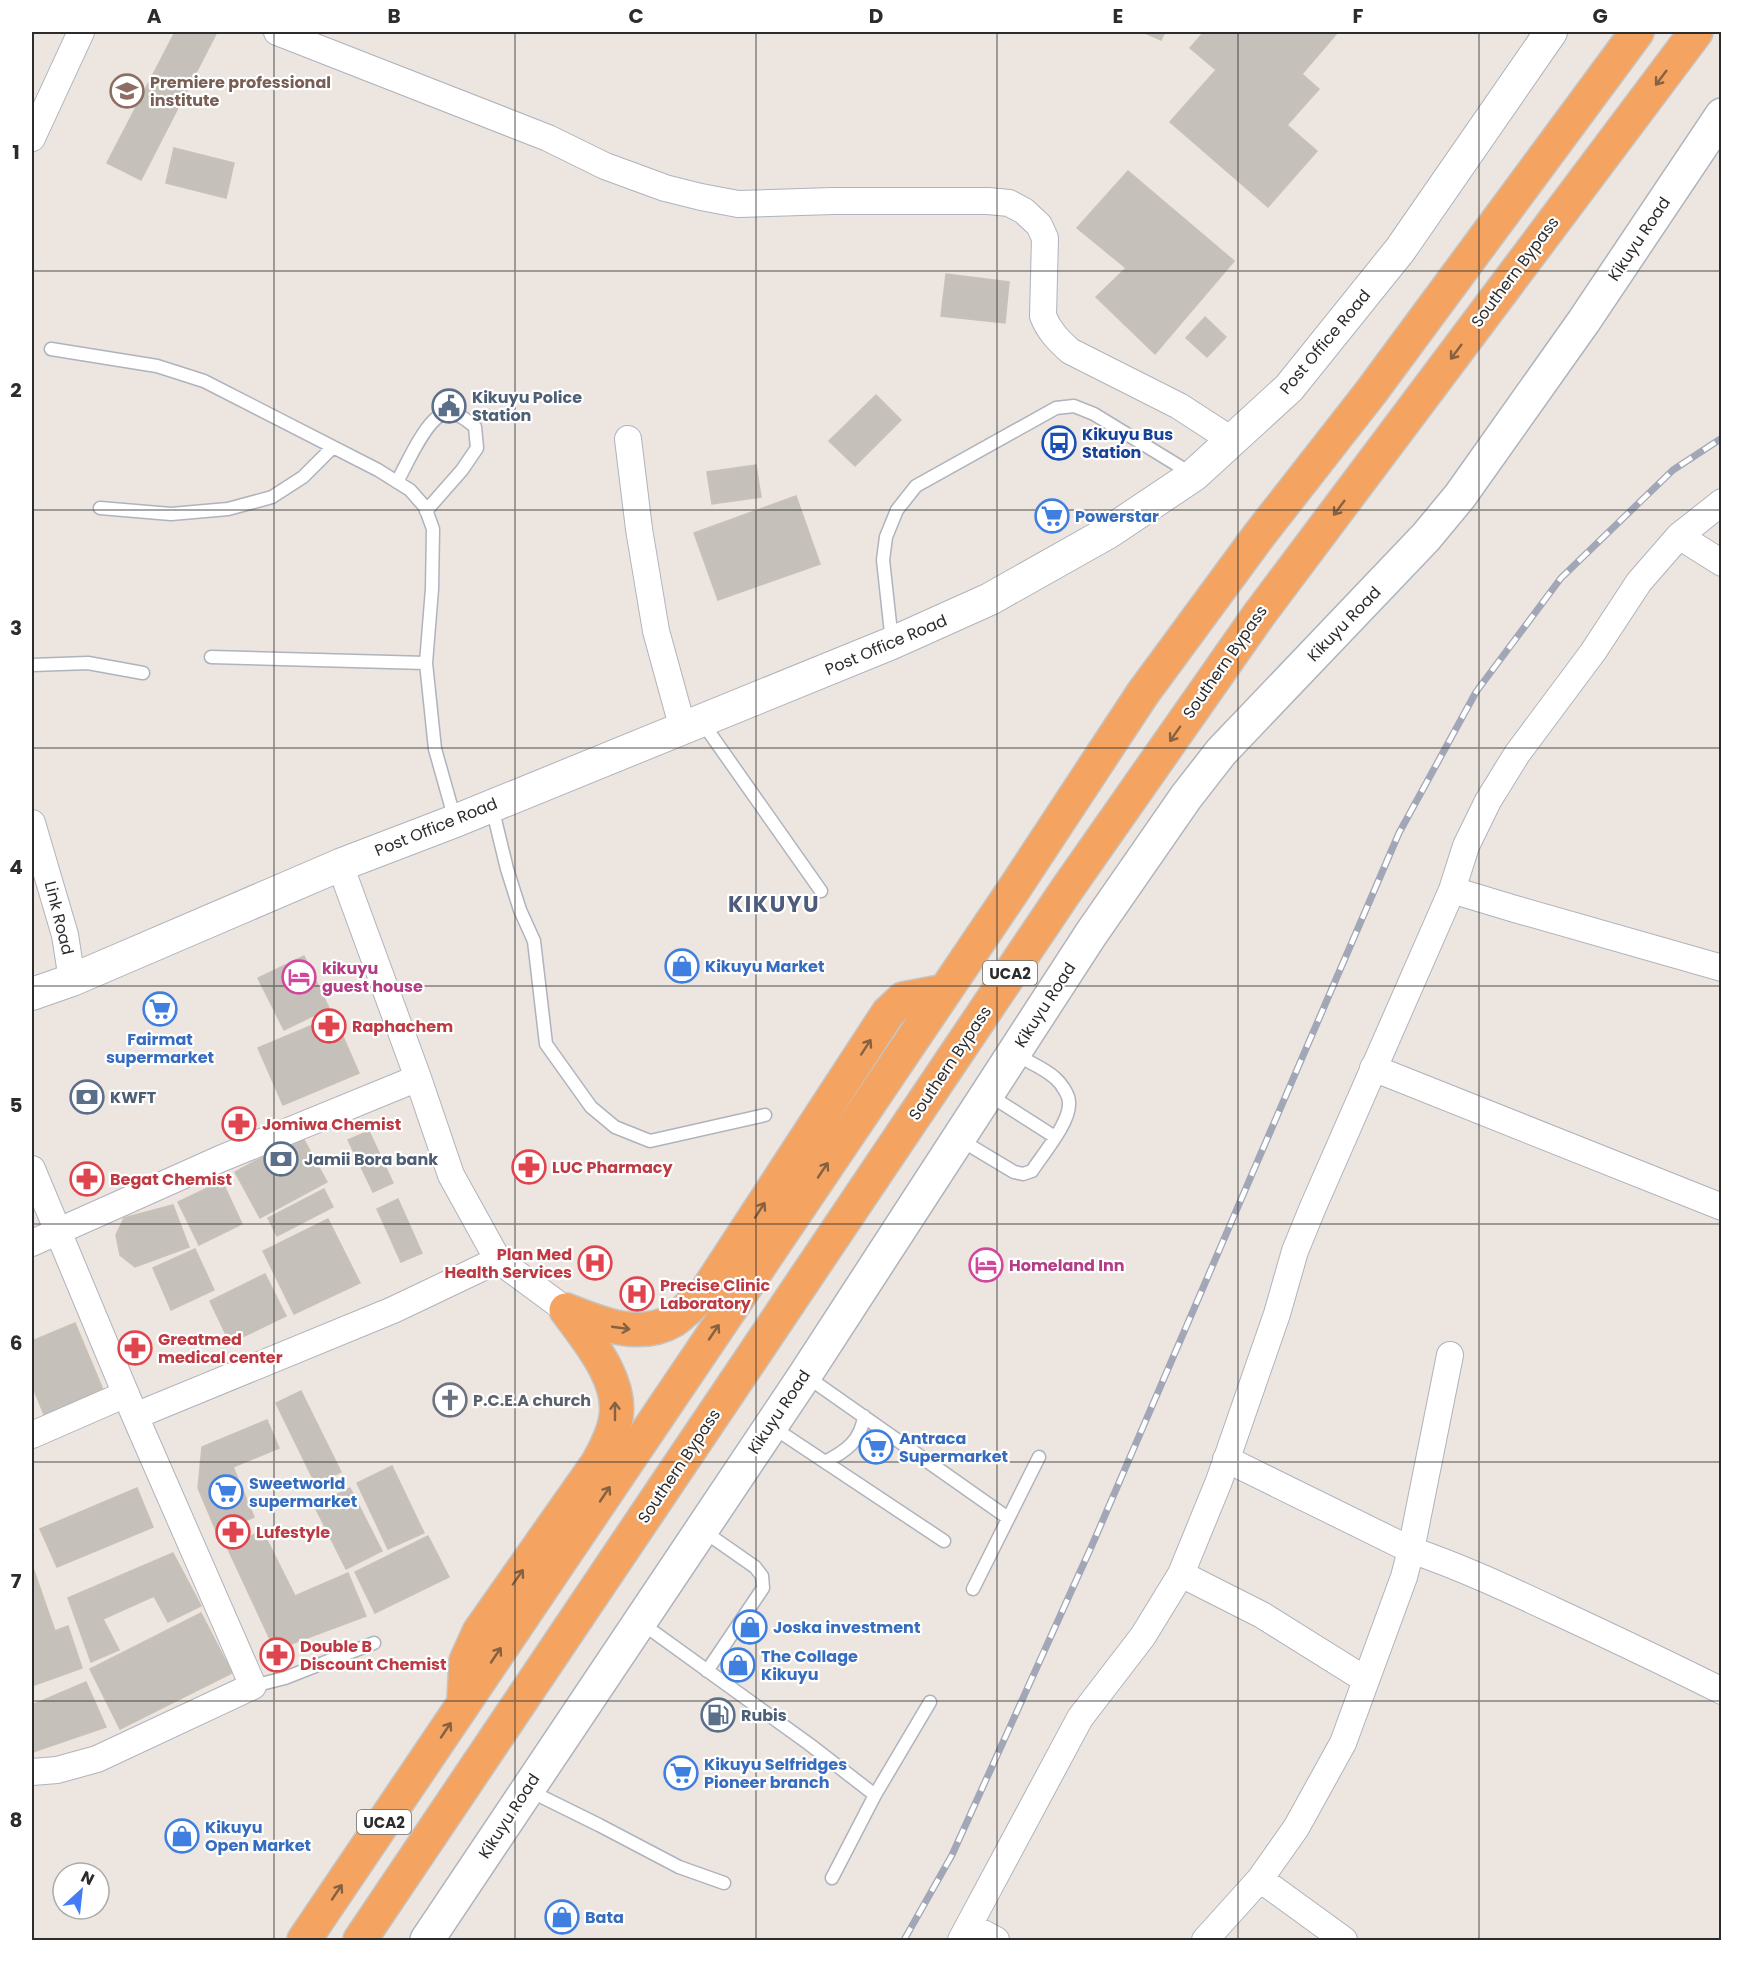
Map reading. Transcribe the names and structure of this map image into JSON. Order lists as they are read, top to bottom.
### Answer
{
  "streets": {
    "highway": ["Southern Bypass", "UCA2"],
    "main road": ["Kikuyu Road"],
    "street": ["Post Office Road", "Link Road"]
  },
  "crossings": [
    ["Post Office Road", "Link Road"]
  ],
  "districts": ["KIKUYU"],
  "places": {
    "school or university": ["Premiere professional institute"],
    "public building": ["Kikuyu Police Station"],
    "bus stop": ["Kikuyu Bus Station"],
    "supermarket": [
      "Powerstar",
      "Fairmat supermarket",
      "Antraca Supermarket",
      "Sweetworld supermarket",
      "Kikuyu Selfridges Pioneer branch"
    ],
    "shop": [
      "Kikuyu Market",
      "Joska investment",
      "The Collage Kikuyu",
      "Kikuyu Open Market",
      "Bata"
    ],
    "hotel": ["kikuyu guest house", "Homeland Inn"],
    "pharmacy": [
      "Raphachem",
      "Jomiwa Chemist",
      "LUC Pharmacy",
      "Begat Chemist",
      "Greatmed medical center",
      "Lufestyle",
      "Double B Discount Chemist"
    ],
    "bank": ["KWFT", "Jamii Bora bank"],
    "hospital": ["Plan Med Health Services", "Precise Clinic Laboratory"],
    "church": ["P.C.E.A church"],
    "fuel station": ["Rubis"]
  },
  "north": "top right",
  "grid": {
    "columns": [
      "A",
      "B",
      "C",
      "D",
      "E",
      "F",
      "G"
    ],
    "rows": [
      "1",
      "2",
      "3",
      "4",
      "5",
      "6",
      "7",
      "8"
    ]
  }
}
